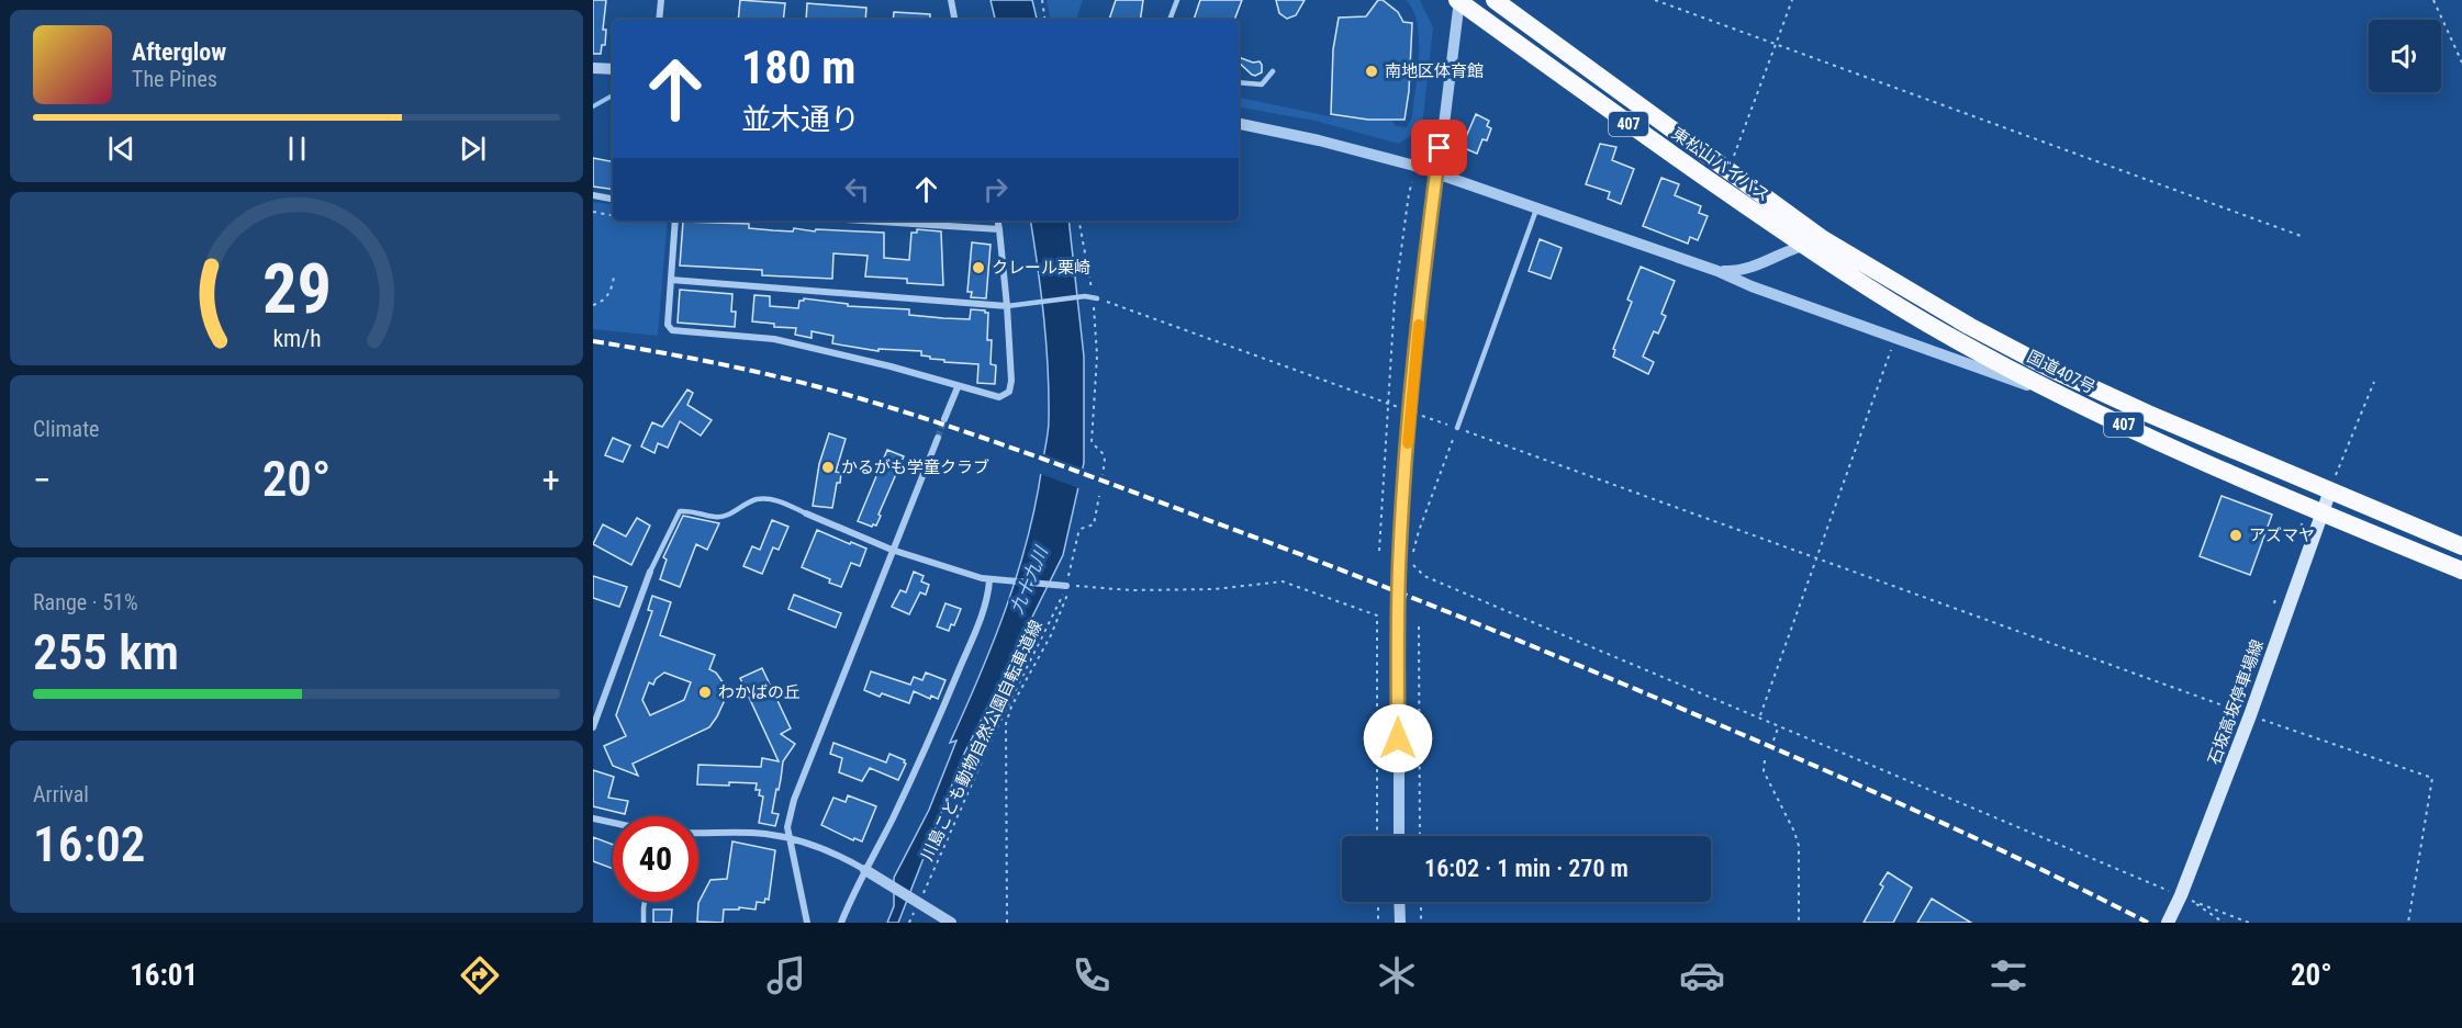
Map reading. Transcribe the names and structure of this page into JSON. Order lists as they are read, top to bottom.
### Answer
{
  "streets": {
    "highway": ["407", "東松山バイパス", "国道407号"],
    "main road": ["石坂高坂停車場線"],
    "path": ["川島こども動物自然公園自転車道線"]
  },
  "crossings": [
    ["東松山バイパス", "国道407号"],
    ["国道407号", "石坂高坂停車場線"]
  ],
  "water": ["九十九川"],
  "places": [
    "南地区体育館",
    "クレール栗崎",
    "かるがも学童クラブ",
    "アズマヤ",
    "わかばの丘"
  ],
  "page": {
    "turn": ["180 m", "並木通り"],
    "song": ["Afterglow", "The Pines"],
    "tile": [
      "Climate",
      ["Range · 51%", "255 km"],
      ["Arrival", "16:02"]
    ],
    "heat": ["−", "20°", "+"],
    "limit": "40",
    "trip": "16:02 · 1 min · 270 m",
    "tabs": ["16:01", "20°"],
    "gauge": ["29", "km/h"]
  }
}
